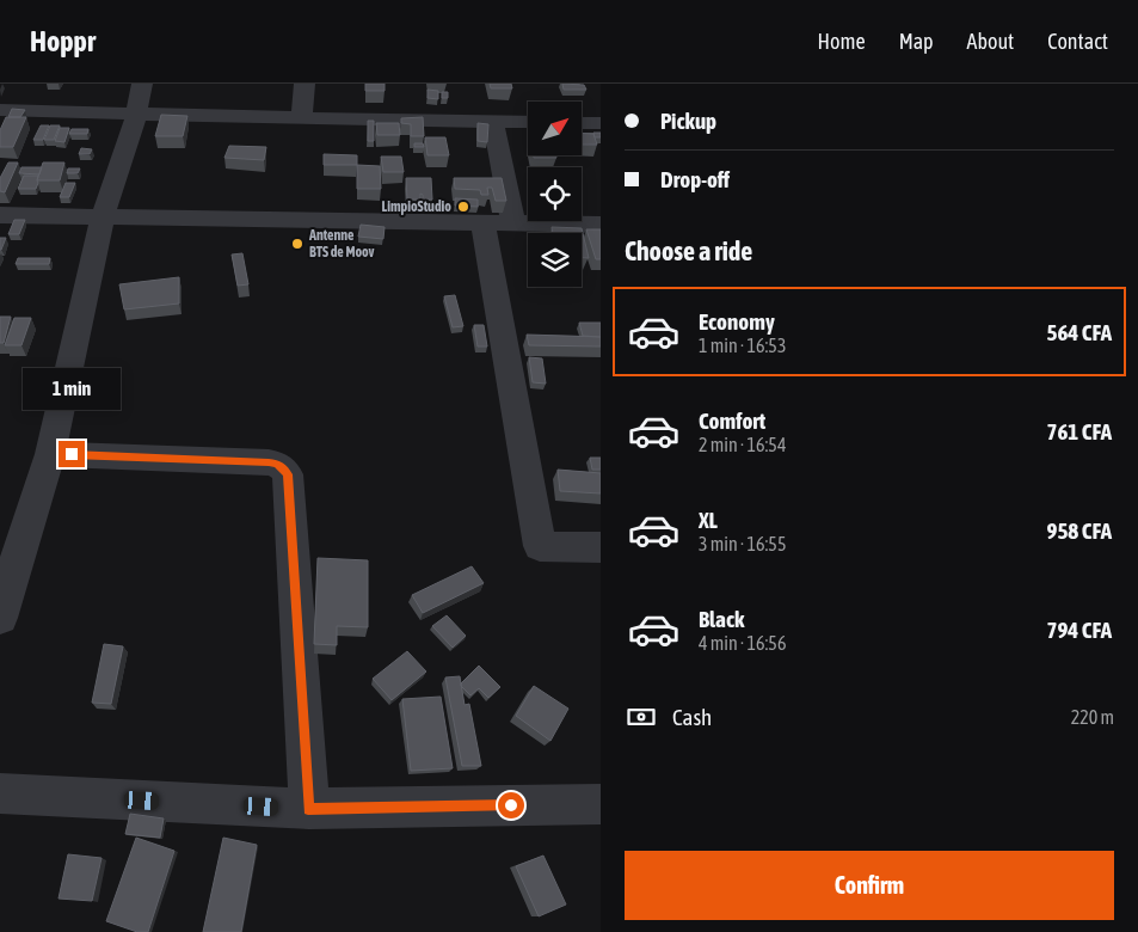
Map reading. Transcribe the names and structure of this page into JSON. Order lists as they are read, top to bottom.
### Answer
{
  "places": ["LimpioStudio", "Antenne BTS de Moov"],
  "north": "top right",
  "page": {
    "header": "Hoppr",
    "nav": [
      "Home",
      "Map",
      "About",
      "Contact"
    ],
    "banner": ["Pickup", "Drop-off"],
    "heading": "Choose a ride",
    "list": [
      {
        "name": "Economy",
        "note": "1 min · 16:53",
        "value": "564 CFA"
      },
      {
        "name": "Comfort",
        "note": "2 min · 16:54",
        "value": "761 CFA"
      },
      {
        "name": "XL",
        "note": "3 min · 16:55",
        "value": "958 CFA"
      },
      {
        "name": "Black",
        "note": "4 min · 16:56",
        "value": "794 CFA"
      }
    ],
    "bubble": "1 min",
    "pay": ["Cash", "220 m"],
    "buttons": "Confirm"
  }
}
